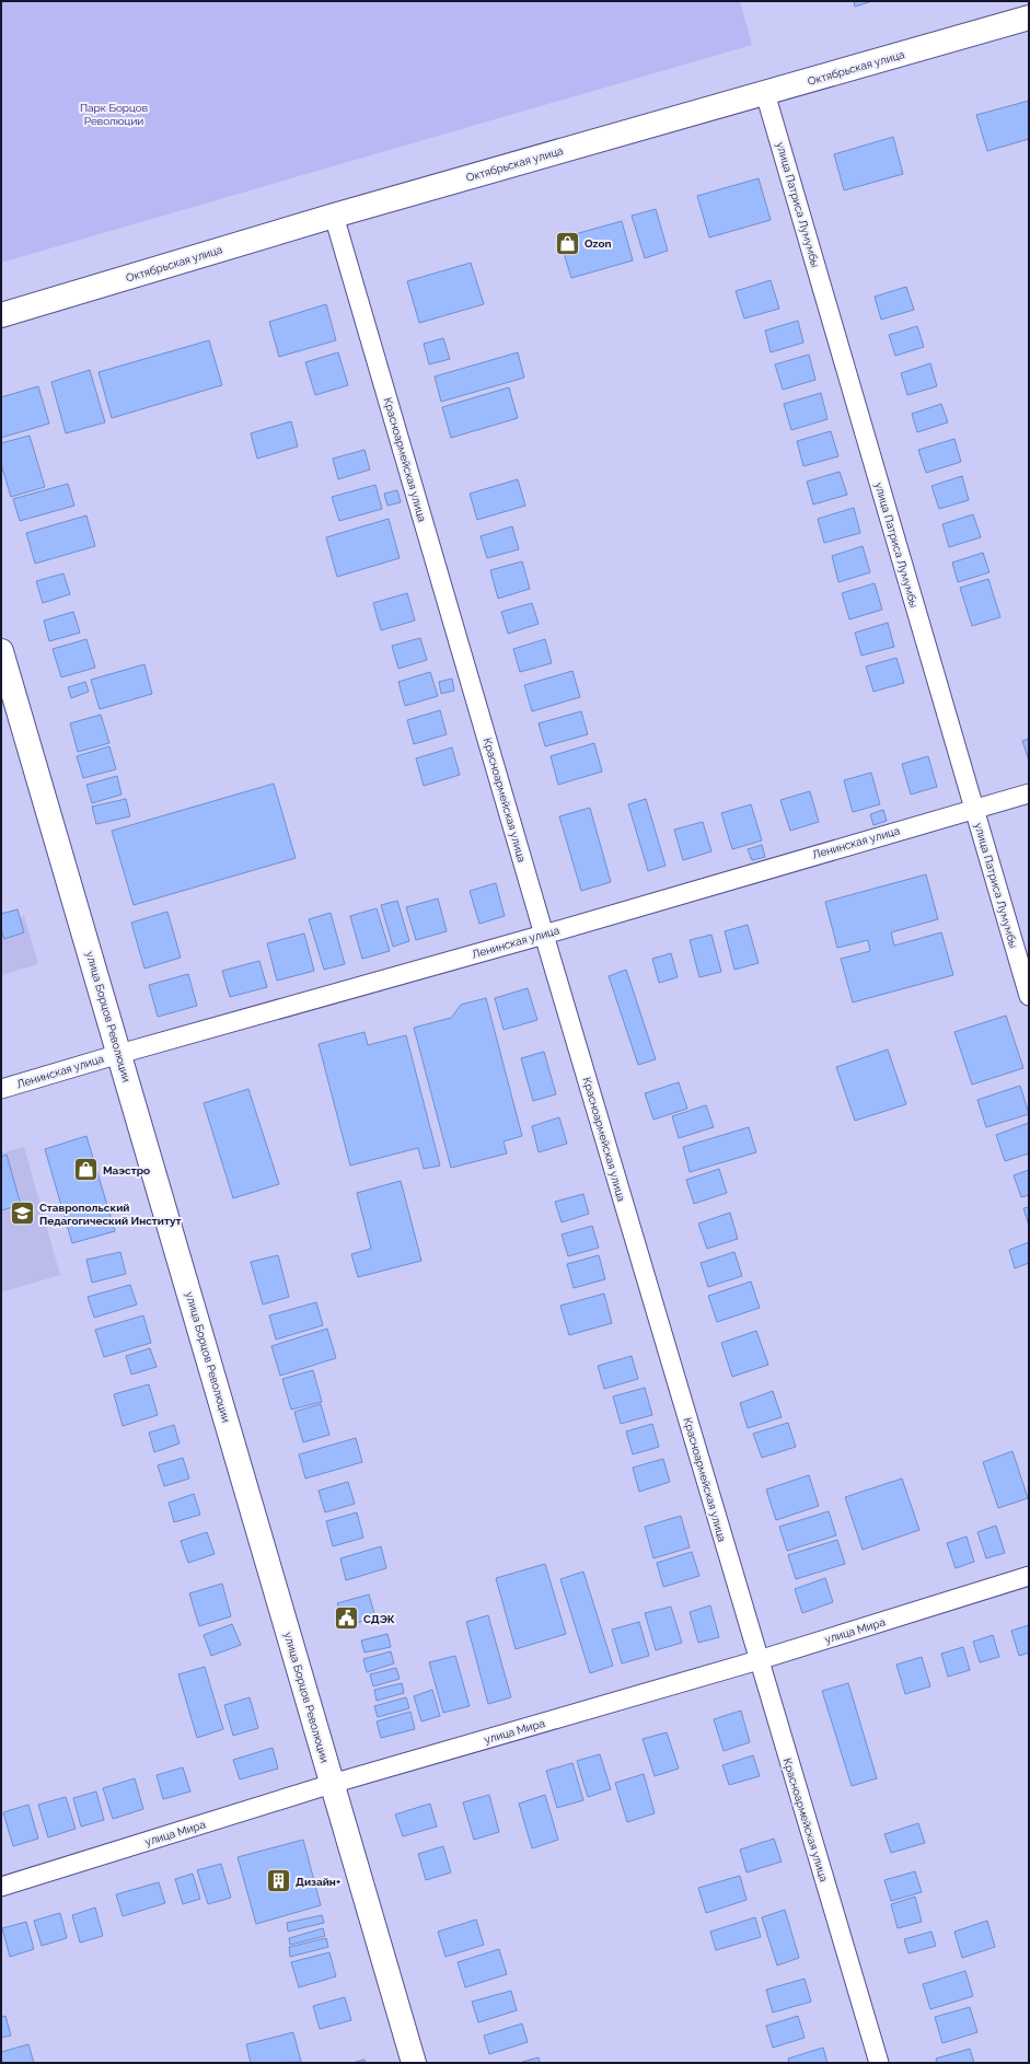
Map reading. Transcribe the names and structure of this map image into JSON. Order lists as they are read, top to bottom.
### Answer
{
  "streets": {
    "main road": ["Октябрьская улица", "улица Борцов Революции"],
    "street": [
      "улица Патриса Лумумбы",
      "Красноармейская улица",
      "Ленинская улица",
      "улица Мира"
    ]
  },
  "crossings": [
    ["Октябрьская улица", "улица Патриса Лумумбы"],
    ["Октябрьская улица", "Красноармейская улица"],
    ["улица Патриса Лумумбы", "Ленинская улица"],
    ["Красноармейская улица", "Ленинская улица"],
    ["Красноармейская улица", "улица Мира"],
    ["Ленинская улица", "улица Борцов Революции"],
    ["улица Борцов Революции", "улица Мира"]
  ],
  "parks": ["Парк Борцов Революции"],
  "places": {
    "shop": ["Ozon", "Маэстро"],
    "school or university": ["Ставропольский Педагогический Институт"],
    "public building": ["СДЭК"],
    "building": ["Дизайн+"]
  }
}
